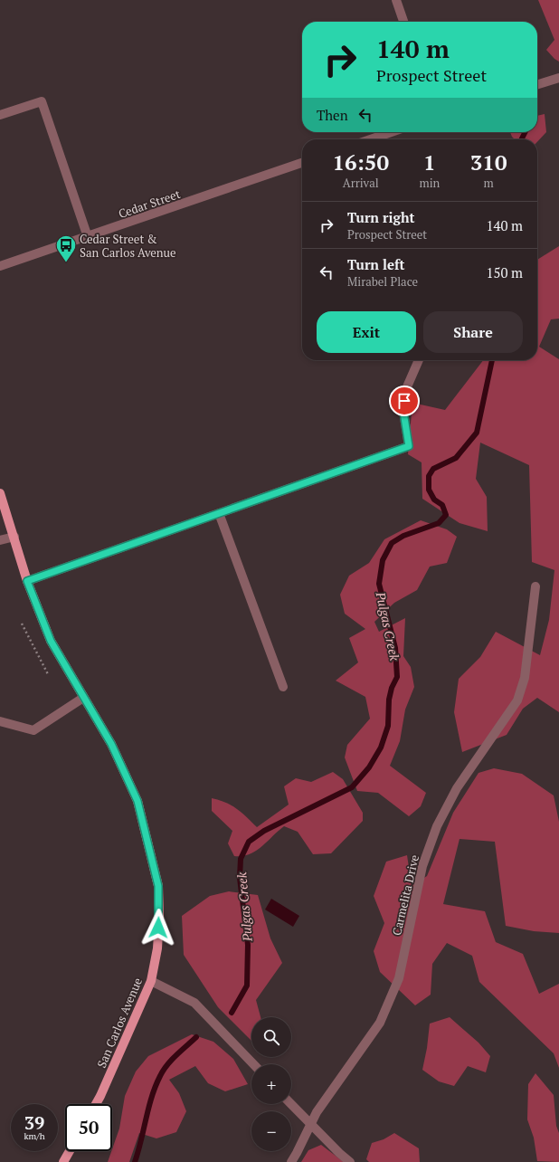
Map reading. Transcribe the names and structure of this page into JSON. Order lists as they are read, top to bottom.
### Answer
{
  "streets": {
    "main road": ["San Carlos Avenue"],
    "street": ["Cedar Street", "Carmelita Drive"]
  },
  "water": ["Pulgas Creek"],
  "places": {
    "bus stop": ["Cedar Street & San Carlos Avenue"]
  },
  "page": {
    "turn": ["140 m", "Prospect Street"],
    "then": "Then",
    "eta": [
      "16:50",
      "Arrival",
      "1",
      "min",
      "310",
      "m"
    ],
    "list": [
      {
        "name": "Turn right",
        "note": "Prospect Street",
        "value": "140 m"
      },
      {
        "name": "Turn left",
        "note": "Mirabel Place",
        "value": "150 m"
      }
    ],
    "buttons": ["Exit", "Share"],
    "map_buttons": ["+", "−"],
    "speed": "39 km/h",
    "limit": "50"
  }
}
